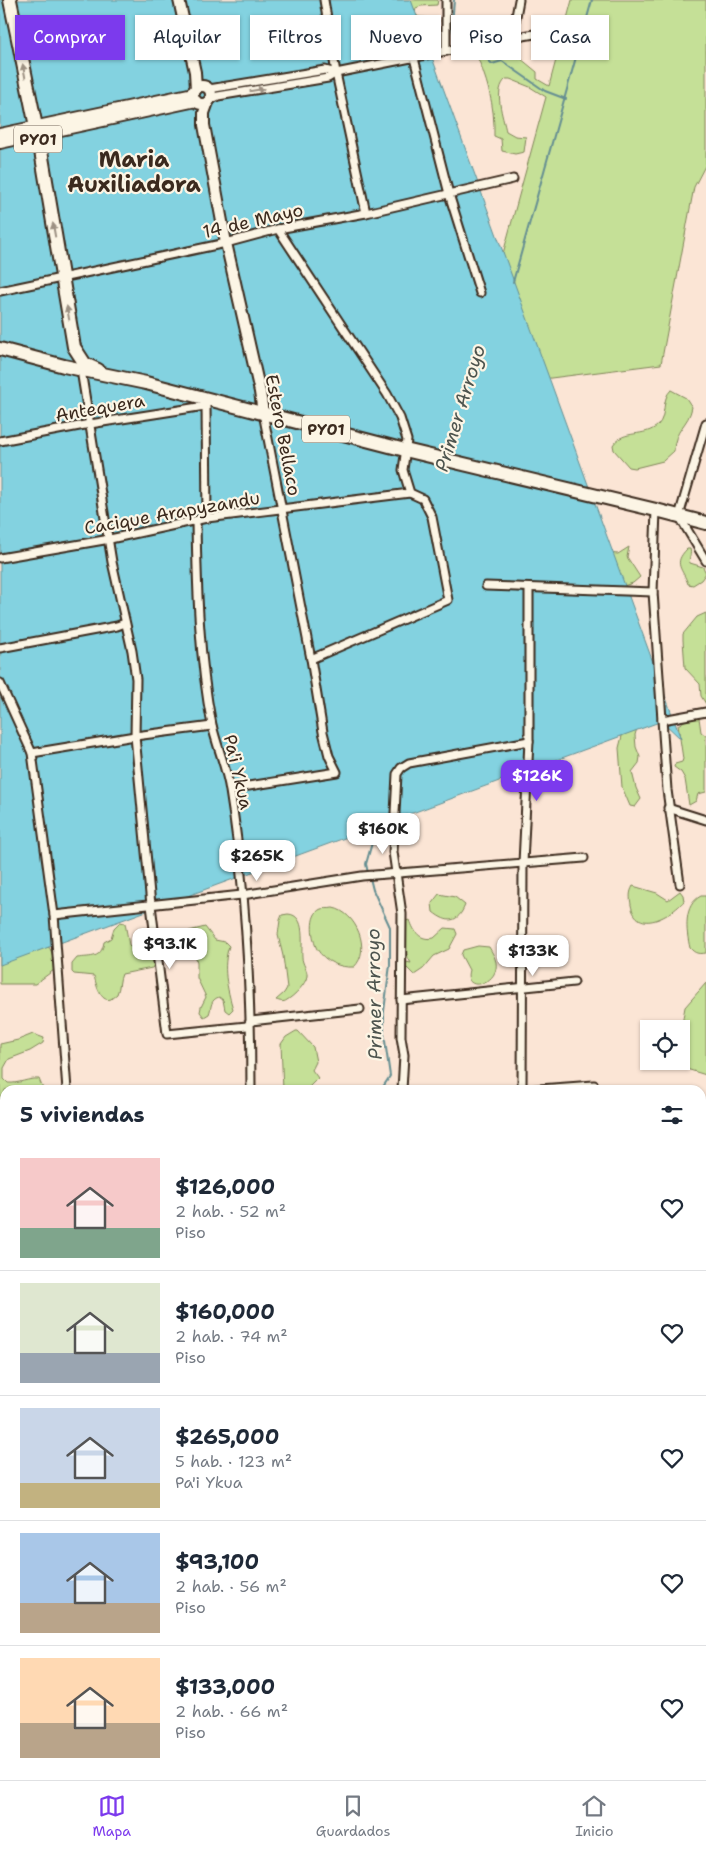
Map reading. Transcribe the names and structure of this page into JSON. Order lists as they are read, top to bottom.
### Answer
{
  "streets": {
    "highway": ["PY01"],
    "street": [
      "14 de Mayo",
      "Antequera",
      "Estero Bellaco",
      "Cacique Arapyzandu",
      "Pa'i Ykua"
    ]
  },
  "crossings": [
    ["PY01", "14 de Mayo"],
    ["PY01", "Antequera"],
    ["PY01", "Estero Bellaco"],
    ["14 de Mayo", "Estero Bellaco"],
    ["Estero Bellaco", "Cacique Arapyzandu"],
    ["Estero Bellaco", "Pa'i Ykua"],
    ["Cacique Arapyzandu", "Pa'i Ykua"]
  ],
  "districts": ["Maria Auxiliadora"],
  "water": ["Primer Arroyo"],
  "page": {
    "chip": [
      "Comprar",
      "Alquilar",
      "Filtros",
      "Nuevo",
      "Piso",
      "Casa"
    ],
    "price": [
      "$126K",
      "$160K",
      "$265K",
      "$93.1K",
      "$133K"
    ],
    "heading": "5 viviendas",
    "list": [
      {
        "name": "$126,000",
        "note": "2 hab. · 52 m² · Piso"
      },
      {
        "name": "$160,000",
        "note": "2 hab. · 74 m² · Piso"
      },
      {
        "name": "$265,000",
        "note": "5 hab. · 123 m² · Pa'i Ykua"
      },
      {
        "name": "$93,100",
        "note": "2 hab. · 56 m² · Piso"
      },
      {
        "name": "$133,000",
        "note": "2 hab. · 66 m² · Piso"
      }
    ],
    "tabs": ["Mapa", "Guardados", "Inicio"]
  }
}
